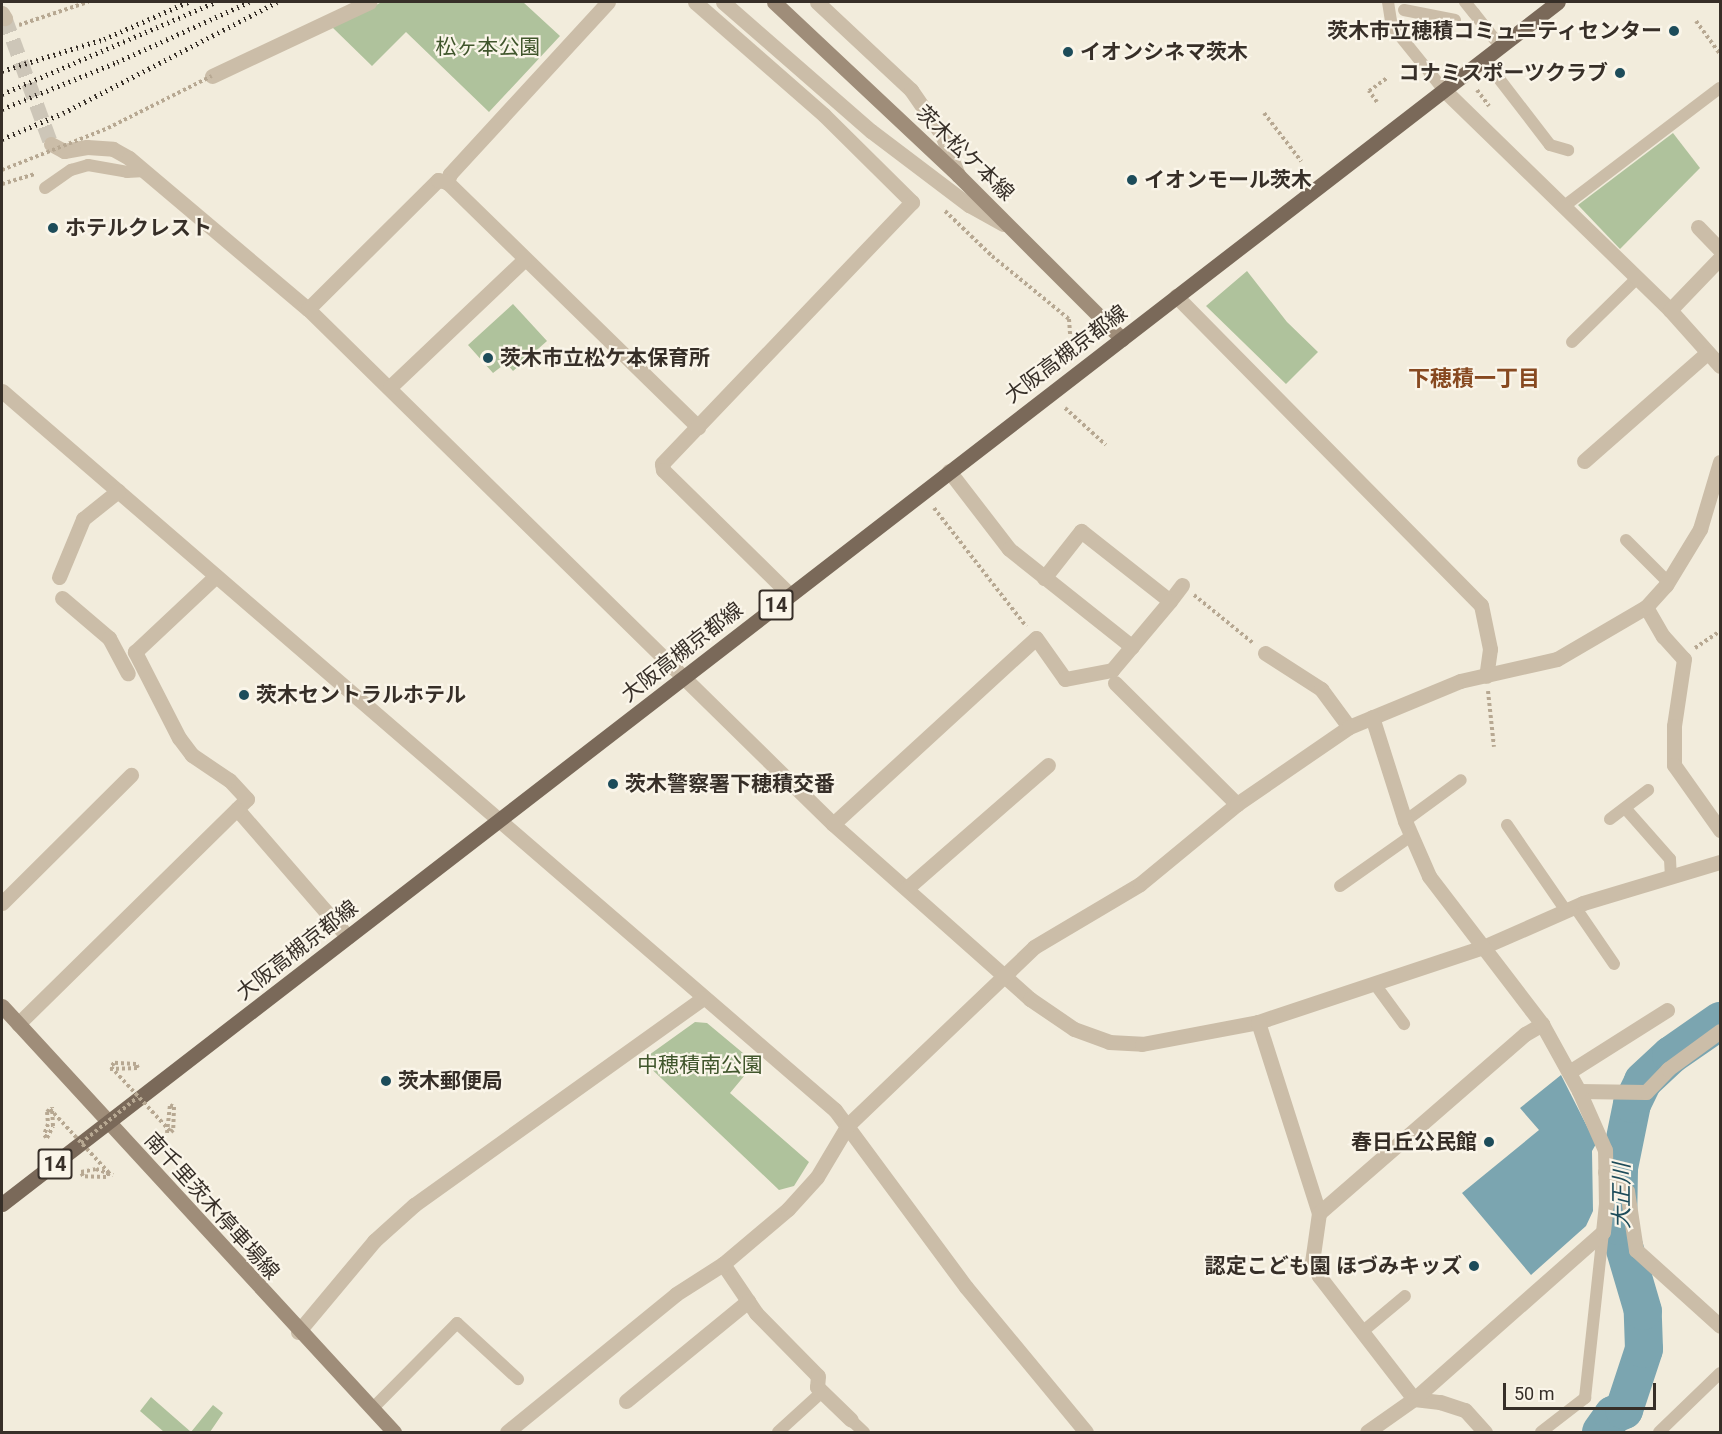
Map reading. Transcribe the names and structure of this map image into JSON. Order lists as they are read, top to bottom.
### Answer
{
  "streets": {
    "main road": [
      "茨木松ケ本線",
      "大阪高槻京都線",
      "14",
      "南千里茨木停車場線"
    ]
  },
  "crossings": [
    ["茨木松ケ本線", "大阪高槻京都線"],
    ["大阪高槻京都線", "南千里茨木停車場線"]
  ],
  "districts": ["下穂積一丁目"],
  "water": ["大正川"],
  "parks": ["松ヶ本公園", "中穂積南公園"],
  "places": [
    "茨木市立穂積コミュニティセンター",
    "イオンシネマ茨木",
    "コナミスポーツクラブ",
    "イオンモール茨木",
    "ホテルクレスト",
    "茨木市立松ケ本保育所",
    "茨木セントラルホテル",
    "茨木警察署下穂積交番",
    "茨木郵便局",
    "春日丘公民館",
    "認定こども園 ほづみキッズ"
  ],
  "scale_bar": "50 m"
}
